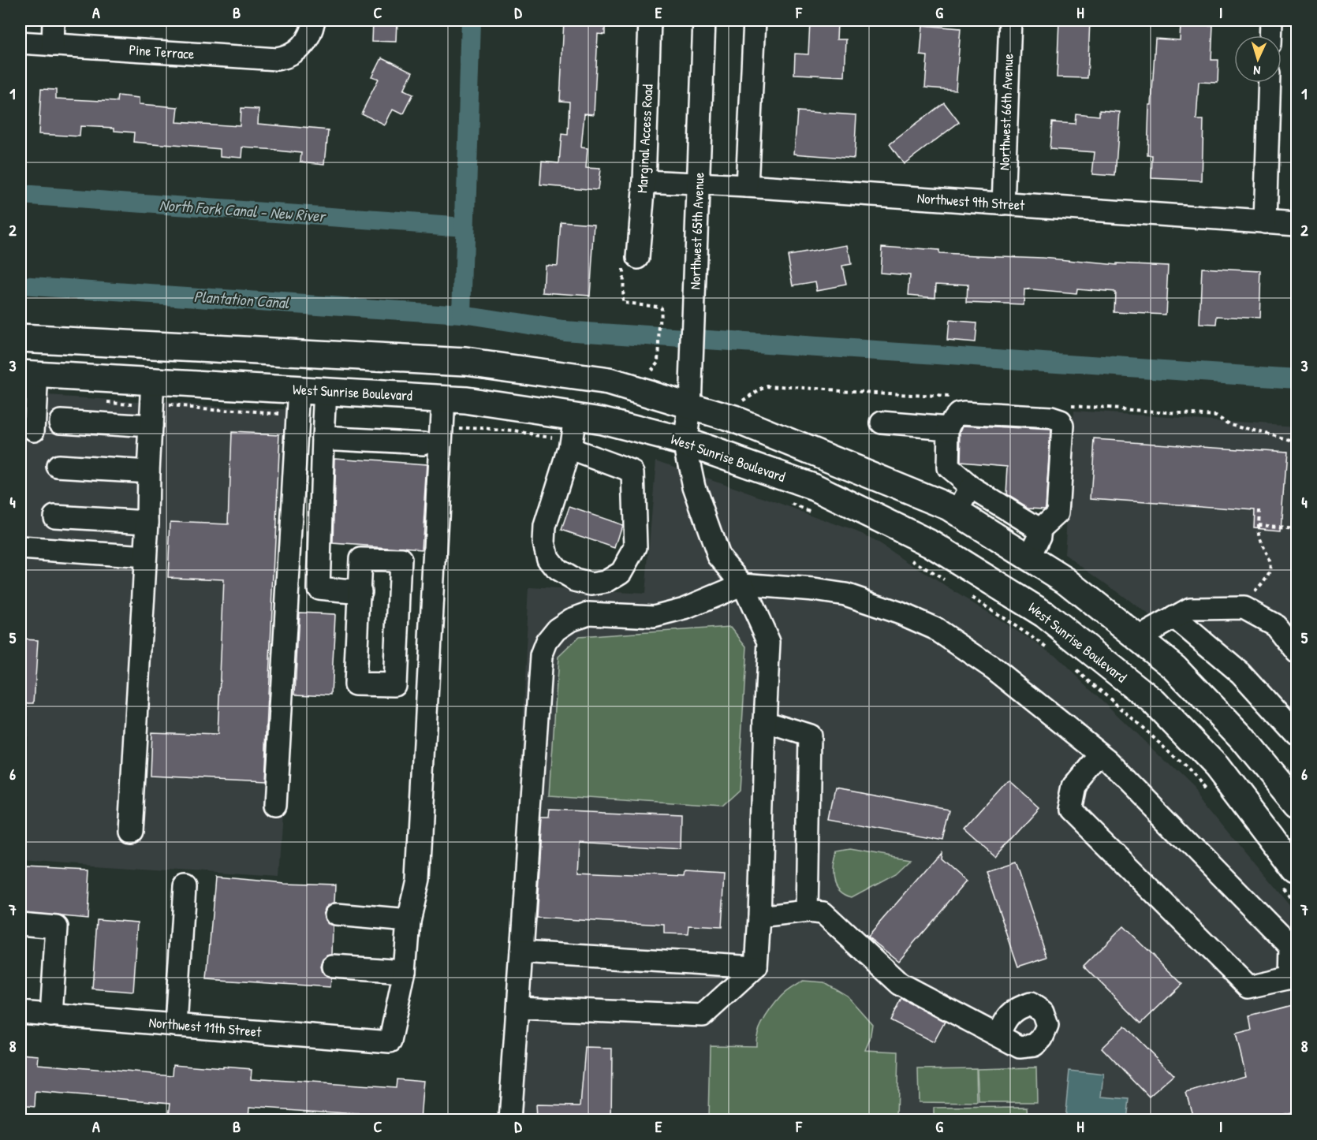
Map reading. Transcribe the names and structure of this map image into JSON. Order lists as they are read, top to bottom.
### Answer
{
  "streets": {
    "highway": ["West Sunrise Boulevard"],
    "street": [
      "Pine Terrace",
      "Northwest 66th Avenue",
      "Marginal Access Road",
      "Northwest 9th Street",
      "Northwest 65th Avenue",
      "Northwest 11th Street"
    ]
  },
  "crossings": [
    ["Northwest 66th Avenue", "Northwest 9th Street"],
    ["Marginal Access Road", "Northwest 9th Street"],
    ["Northwest 9th Street", "Northwest 65th Avenue"],
    ["Northwest 65th Avenue", "West Sunrise Boulevard"]
  ],
  "water": ["North Fork Canal - New River", "Plantation Canal"],
  "north": "bottom",
  "grid": {
    "columns": [
      "A",
      "B",
      "C",
      "D",
      "E",
      "F",
      "G",
      "H",
      "I"
    ],
    "rows": [
      "1",
      "2",
      "3",
      "4",
      "5",
      "6",
      "7",
      "8"
    ]
  }
}
